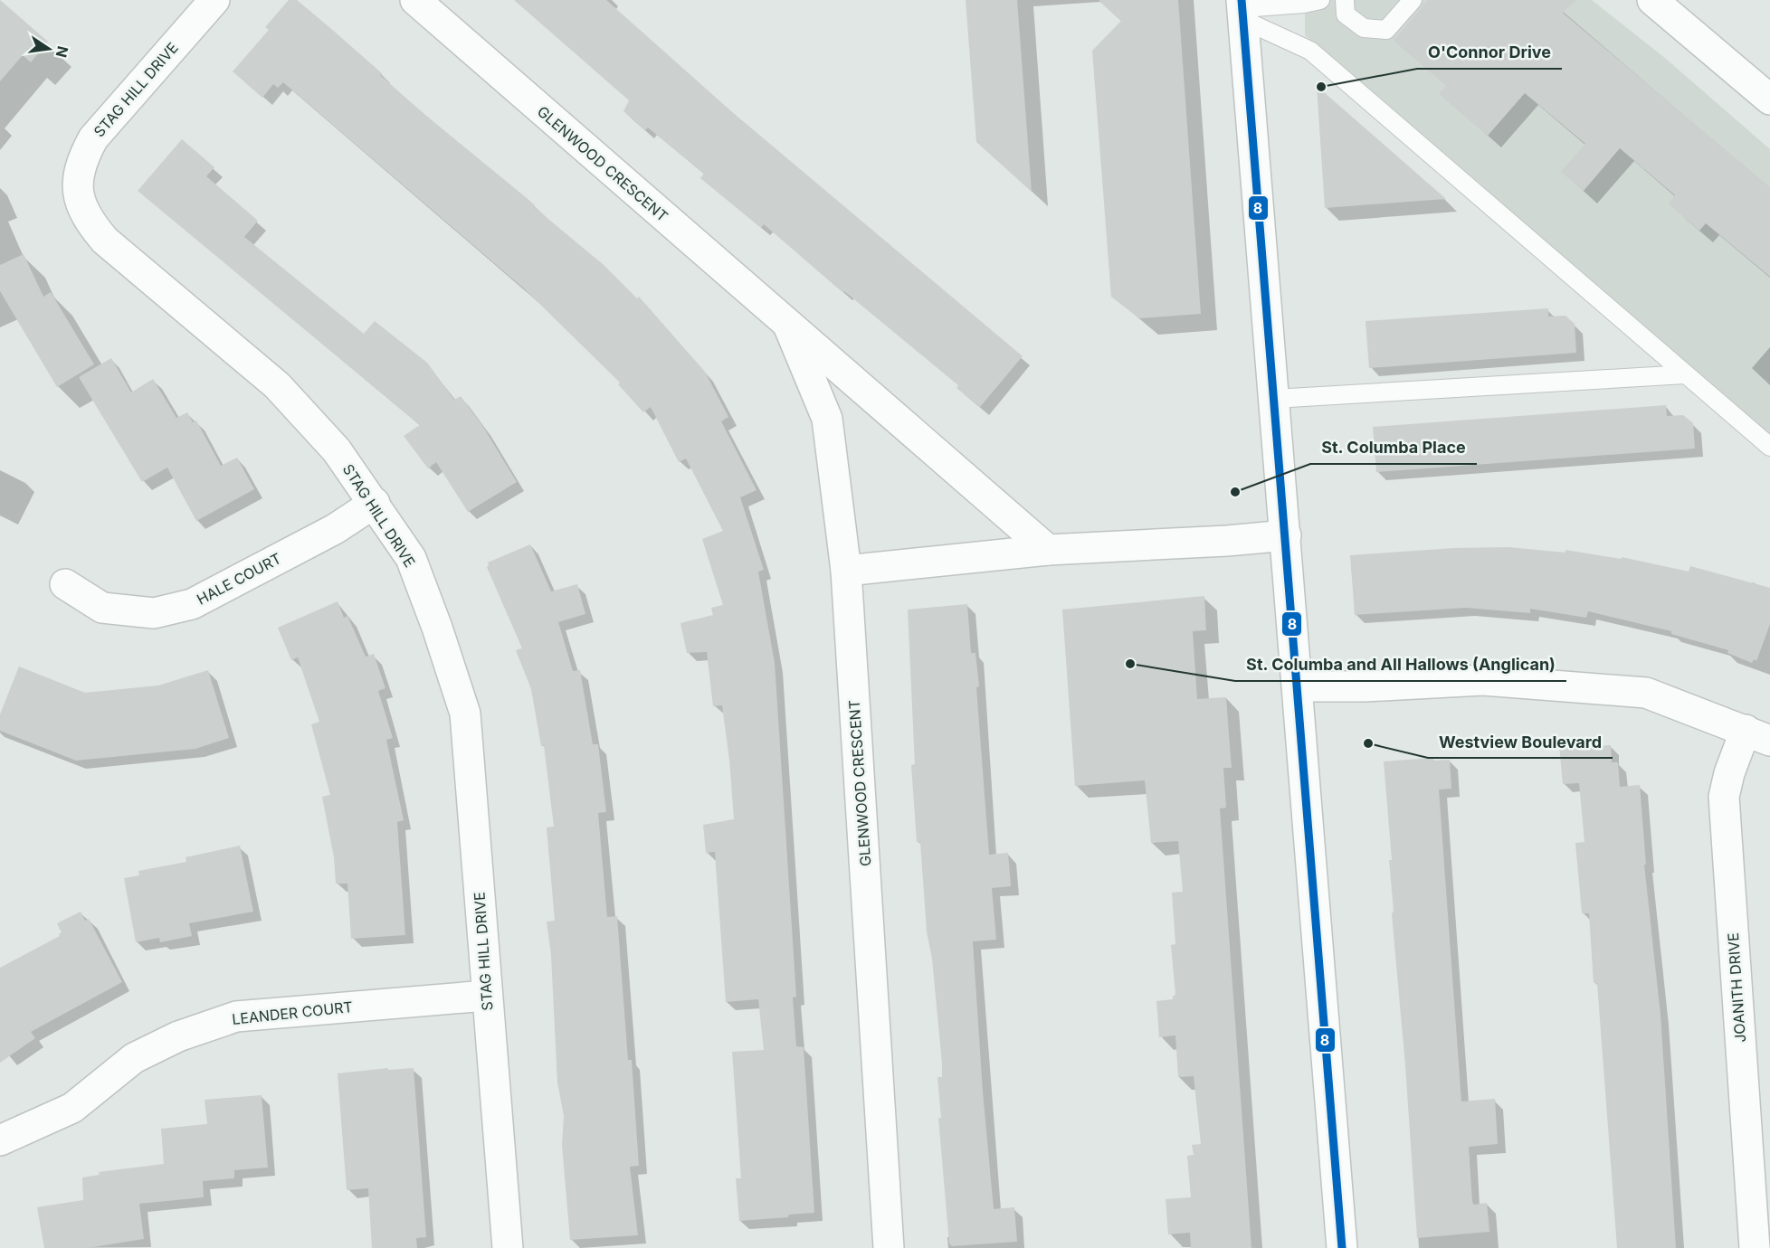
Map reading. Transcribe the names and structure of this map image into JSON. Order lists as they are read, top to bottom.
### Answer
{
  "streets": {
    "street": [
      "STAG HILL DRIVE",
      "GLENWOOD CRESCENT",
      "HALE COURT",
      "JOANITH DRIVE",
      "LEANDER COURT"
    ]
  },
  "crossings": [
    ["STAG HILL DRIVE", "HALE COURT"],
    ["STAG HILL DRIVE", "LEANDER COURT"]
  ],
  "places": [
    "O'Connor Drive",
    "St. Columba Place",
    "St. Columba and All Hallows (Anglican)",
    "Westview Boulevard"
  ],
  "lines": ["transit line 8"],
  "north": "right"
}
